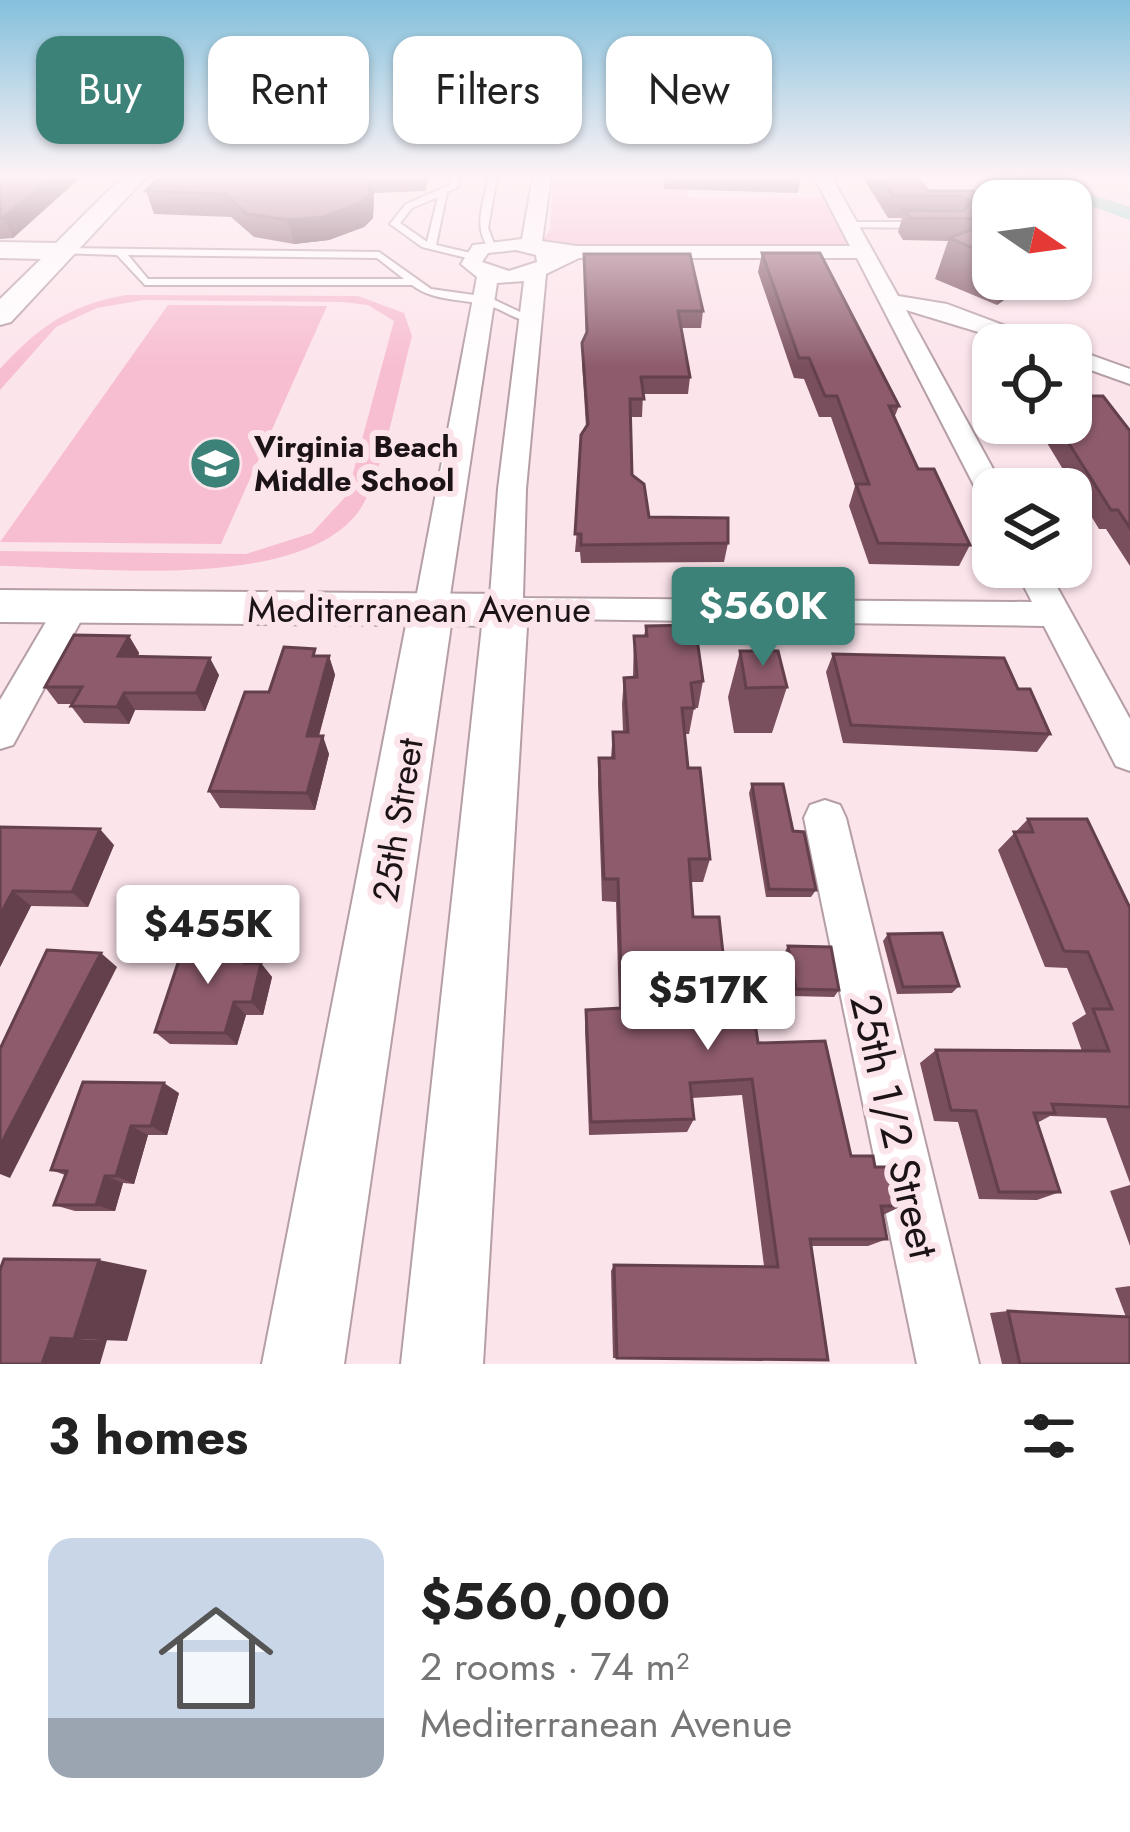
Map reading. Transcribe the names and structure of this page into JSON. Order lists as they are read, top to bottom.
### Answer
{
  "streets": {
    "street": ["Mediterranean Avenue", "25th Street", "25th 1/2 Street"]
  },
  "crossings": [
    ["Mediterranean Avenue", "25th Street"]
  ],
  "places": {
    "school or university": ["Virginia Beach Middle School"]
  },
  "north": "right",
  "page": {
    "chip": [
      "Buy",
      "Rent",
      "Filters",
      "New"
    ],
    "price": ["$560K", "$455K", "$517K"],
    "heading": "3 homes",
    "list": [
      {
        "name": "$560,000",
        "note": "2 rooms · 74 m² · Mediterranean Avenue"
      }
    ]
  }
}
